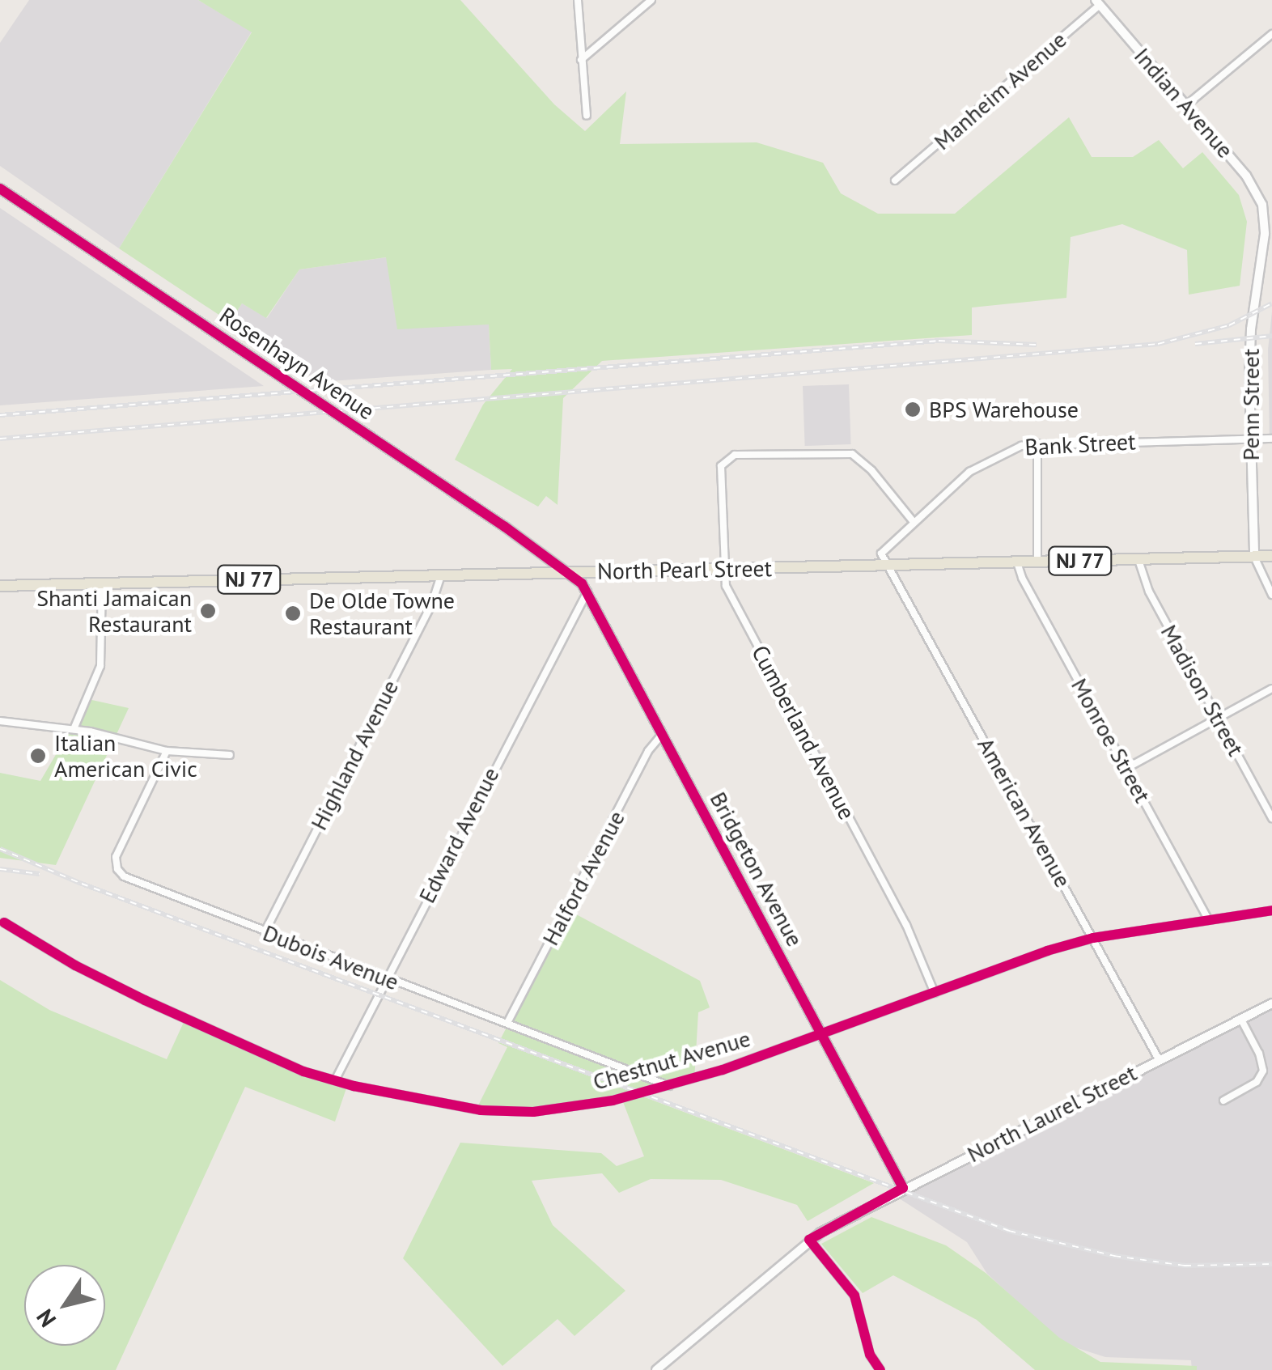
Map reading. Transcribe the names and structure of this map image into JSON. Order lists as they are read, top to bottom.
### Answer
{
  "streets": {
    "main road": ["NJ 77", "North Pearl Street"],
    "street": [
      "Manheim Avenue",
      "Indian Avenue",
      "Rosenhayn Avenue",
      "Penn Street",
      "Bank Street",
      "Madison Street",
      "Cumberland Avenue",
      "Monroe Street",
      "Highland Avenue",
      "American Avenue",
      "Edward Avenue",
      "Bridgeton Avenue",
      "Halford Avenue",
      "Dubois Avenue",
      "Chestnut Avenue",
      "North Laurel Street"
    ]
  },
  "crossings": [
    ["Manheim Avenue", "Indian Avenue"],
    ["Indian Avenue", "Penn Street"],
    ["Rosenhayn Avenue", "North Pearl Street"],
    ["Rosenhayn Avenue", "Bridgeton Avenue"],
    ["Penn Street", "Bank Street"],
    ["Penn Street", "North Pearl Street"],
    ["Bank Street", "North Pearl Street"],
    ["Bank Street", "Cumberland Avenue"],
    ["Bank Street", "American Avenue"],
    ["North Pearl Street", "Madison Street"],
    ["North Pearl Street", "Cumberland Avenue"],
    ["North Pearl Street", "Monroe Street"],
    ["North Pearl Street", "Highland Avenue"],
    ["North Pearl Street", "American Avenue"],
    ["North Pearl Street", "Bridgeton Avenue"],
    ["Cumberland Avenue", "Chestnut Avenue"],
    ["Monroe Street", "Chestnut Avenue"],
    ["Highland Avenue", "Dubois Avenue"],
    ["American Avenue", "Chestnut Avenue"],
    ["American Avenue", "North Laurel Street"],
    ["Edward Avenue", "Bridgeton Avenue"],
    ["Edward Avenue", "Dubois Avenue"],
    ["Edward Avenue", "Chestnut Avenue"],
    ["Bridgeton Avenue", "Halford Avenue"],
    ["Bridgeton Avenue", "Chestnut Avenue"],
    ["Bridgeton Avenue", "North Laurel Street"],
    ["Halford Avenue", "Dubois Avenue"],
    ["Dubois Avenue", "Chestnut Avenue"]
  ],
  "places": [
    "BPS Warehouse",
    "Shanti Jamaican Restaurant",
    "De Olde Towne Restaurant",
    "Italian American Civic"
  ],
  "north": "bottom left"
}
